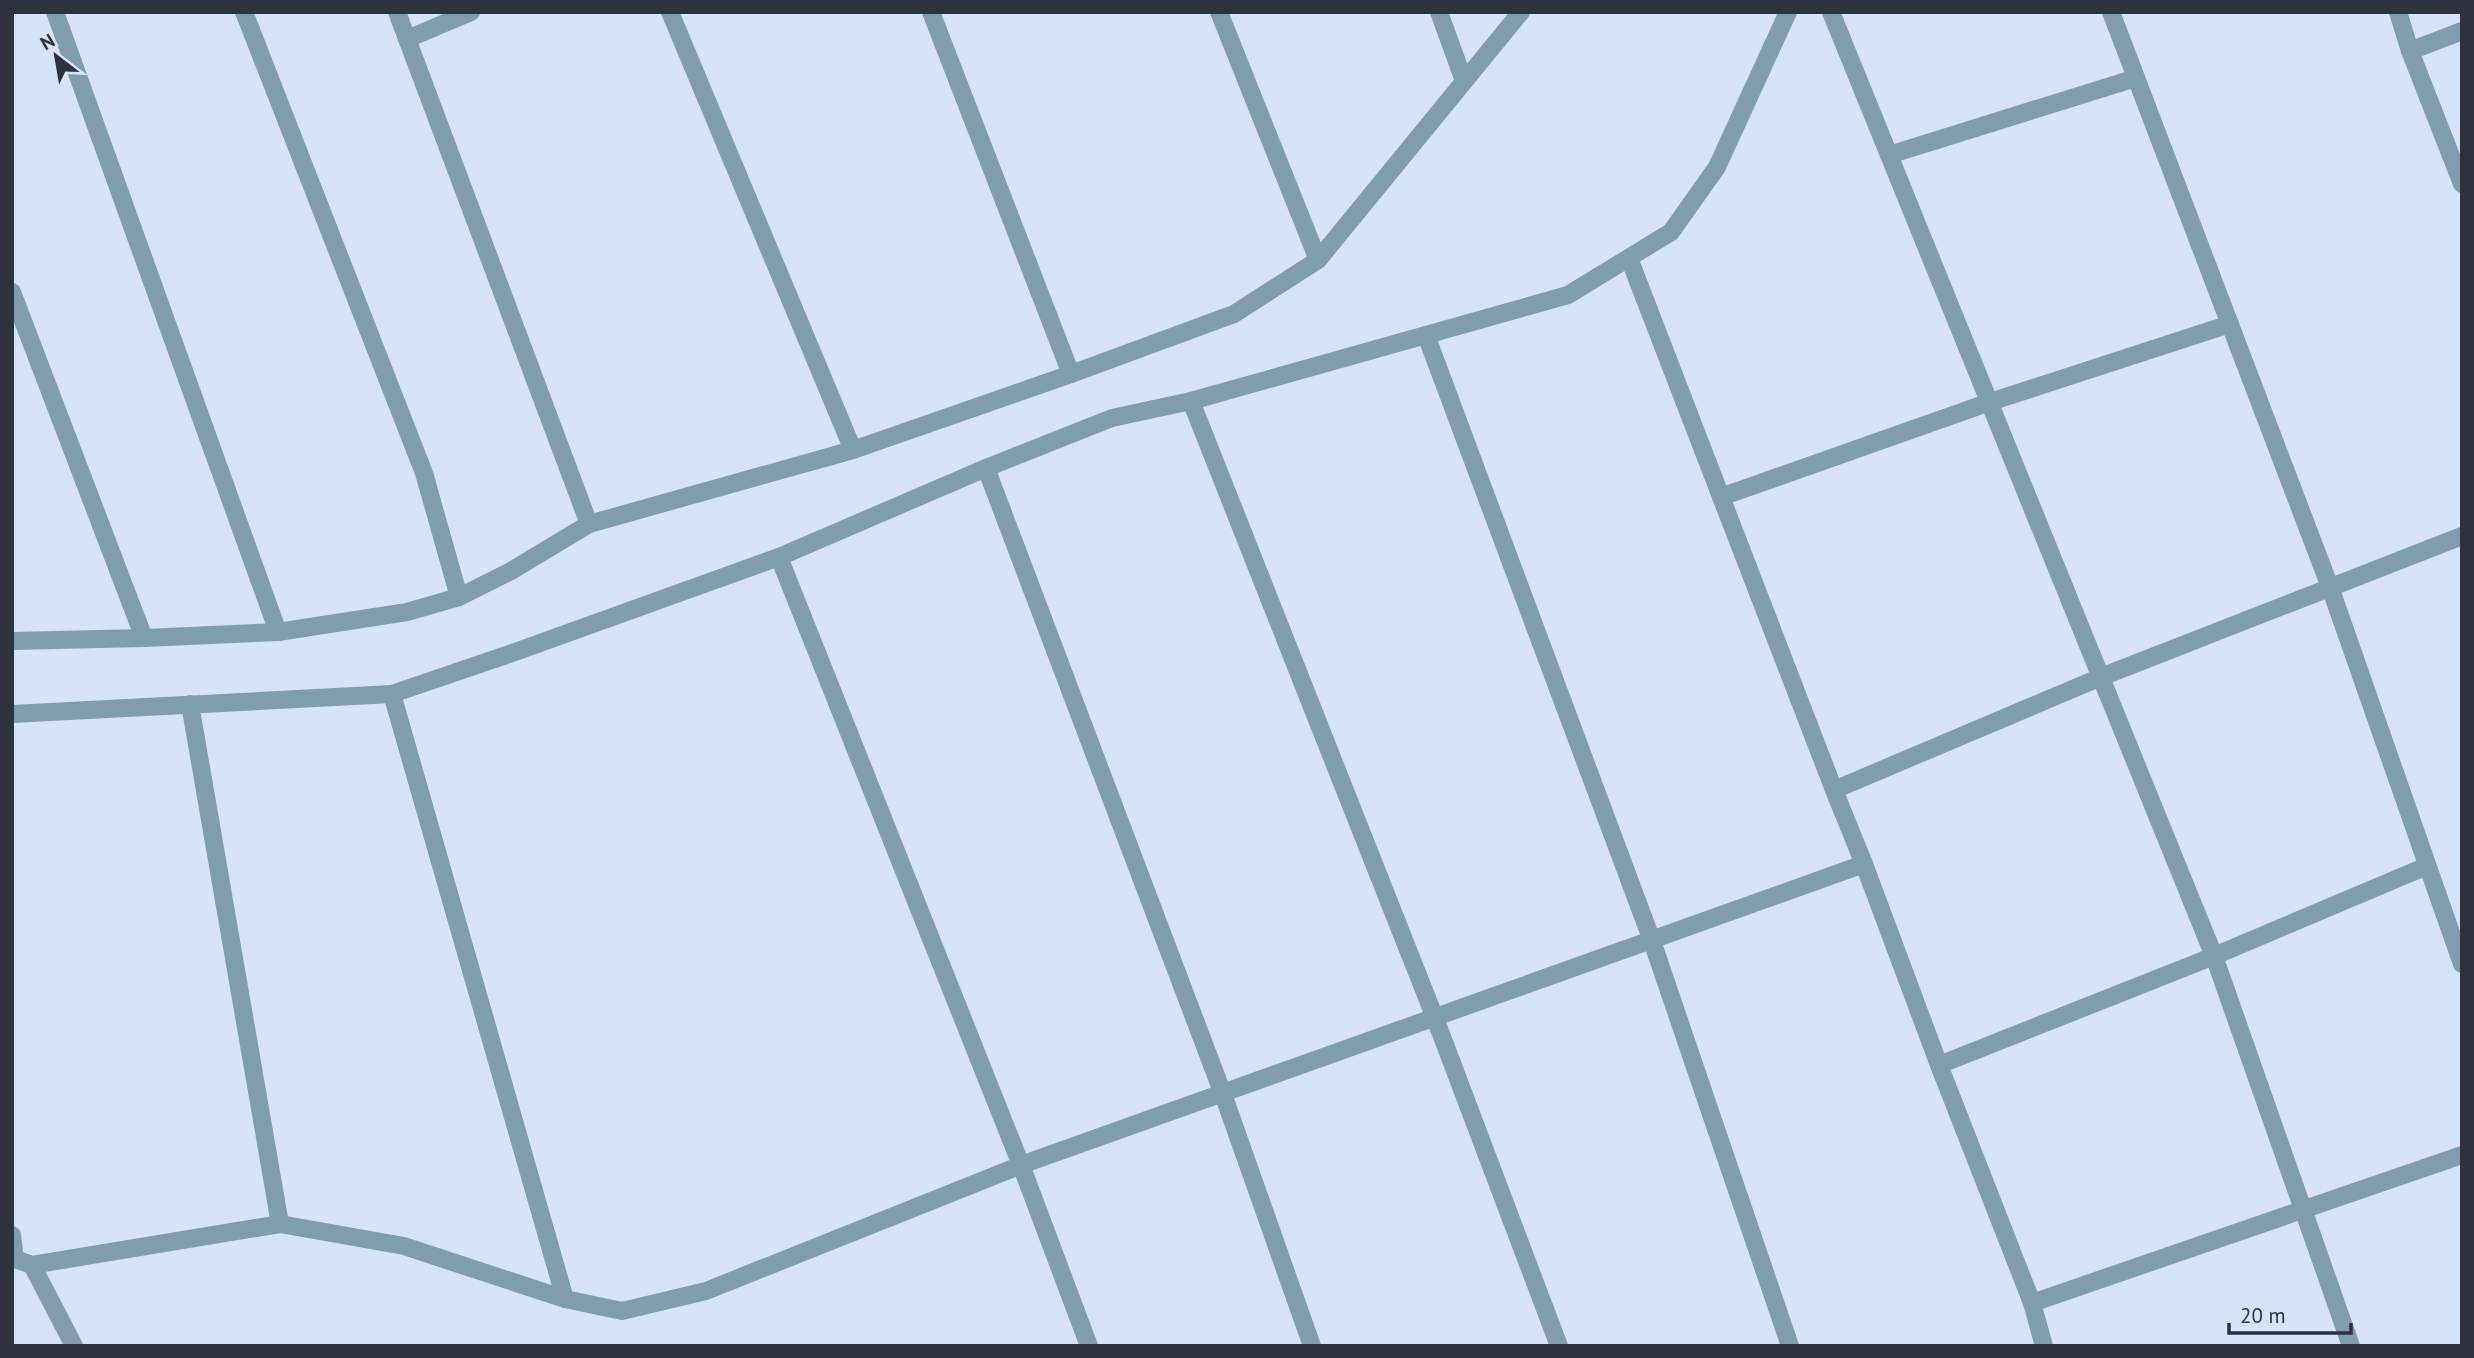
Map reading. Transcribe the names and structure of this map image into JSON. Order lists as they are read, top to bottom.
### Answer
{
  "scale_bar": "20 m",
  "north": "top left"
}
